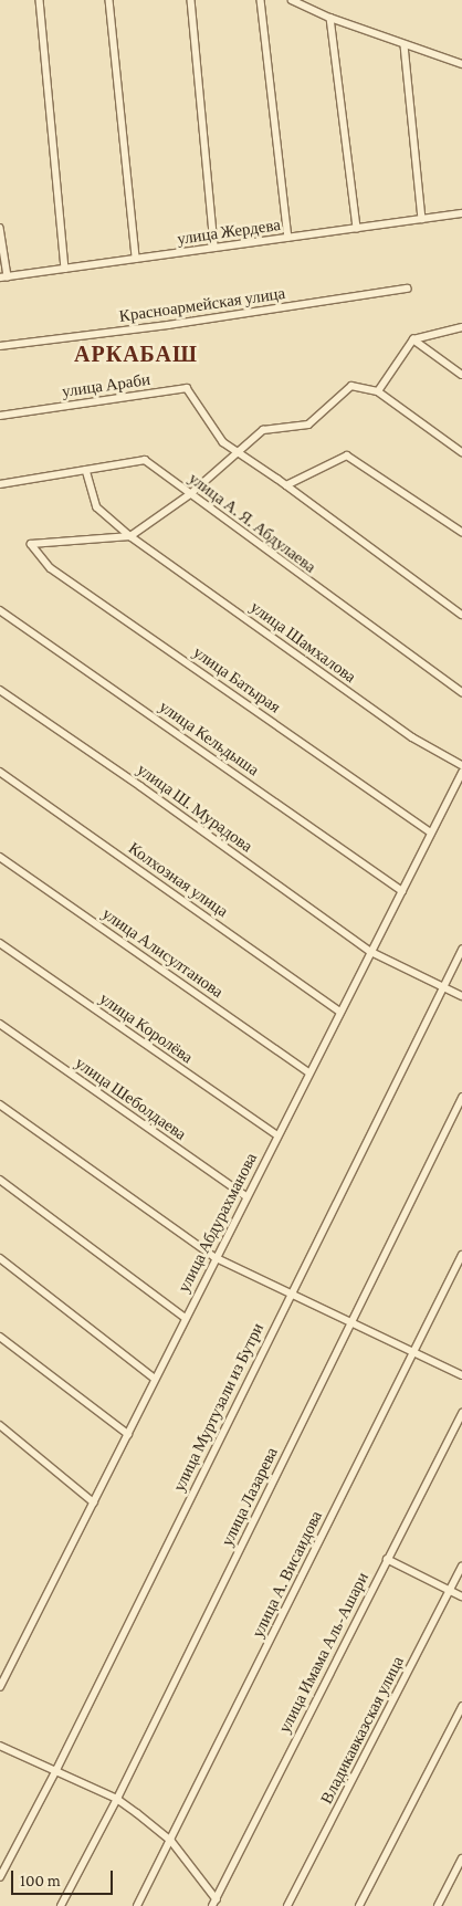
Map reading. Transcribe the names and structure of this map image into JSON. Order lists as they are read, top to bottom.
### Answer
{
  "streets": {
    "street": [
      "улица Жердева",
      "Красноармейская улица",
      "улица Араби",
      "улица А. Я. Абдулаева",
      "улица Шамхалова",
      "улица Батырая",
      "улица Кельдыша",
      "улица Ш. Мурадова",
      "Колхозная улица",
      "улица Алисултанова",
      "улица Королёва",
      "улица Шеболдаева",
      "улица Абдурахманова",
      "улица Муртузали из Бутри",
      "улица Лазарева",
      "улица А. Висаидова",
      "улица Имама Аль-Ашари",
      "Владикавказская улица"
    ]
  },
  "crossings": [
    ["улица А. Я. Абдулаева", "улица Шамхалова"],
    ["улица Шамхалова", "улица Батырая"],
    ["улица Батырая", "улица Абдурахманова"],
    ["улица Кельдыша", "улица Абдурахманова"],
    ["улица Ш. Мурадова", "улица Абдурахманова"],
    ["улица Ш. Мурадова", "улица Муртузали из Бутри"],
    ["Колхозная улица", "улица Абдурахманова"],
    ["улица Алисултанова", "улица Абдурахманова"],
    ["улица Королёва", "улица Абдурахманова"],
    ["улица Шеболдаева", "улица Абдурахманова"]
  ],
  "districts": ["АРКАБАШ"],
  "scale_bar": "100 m"
}
